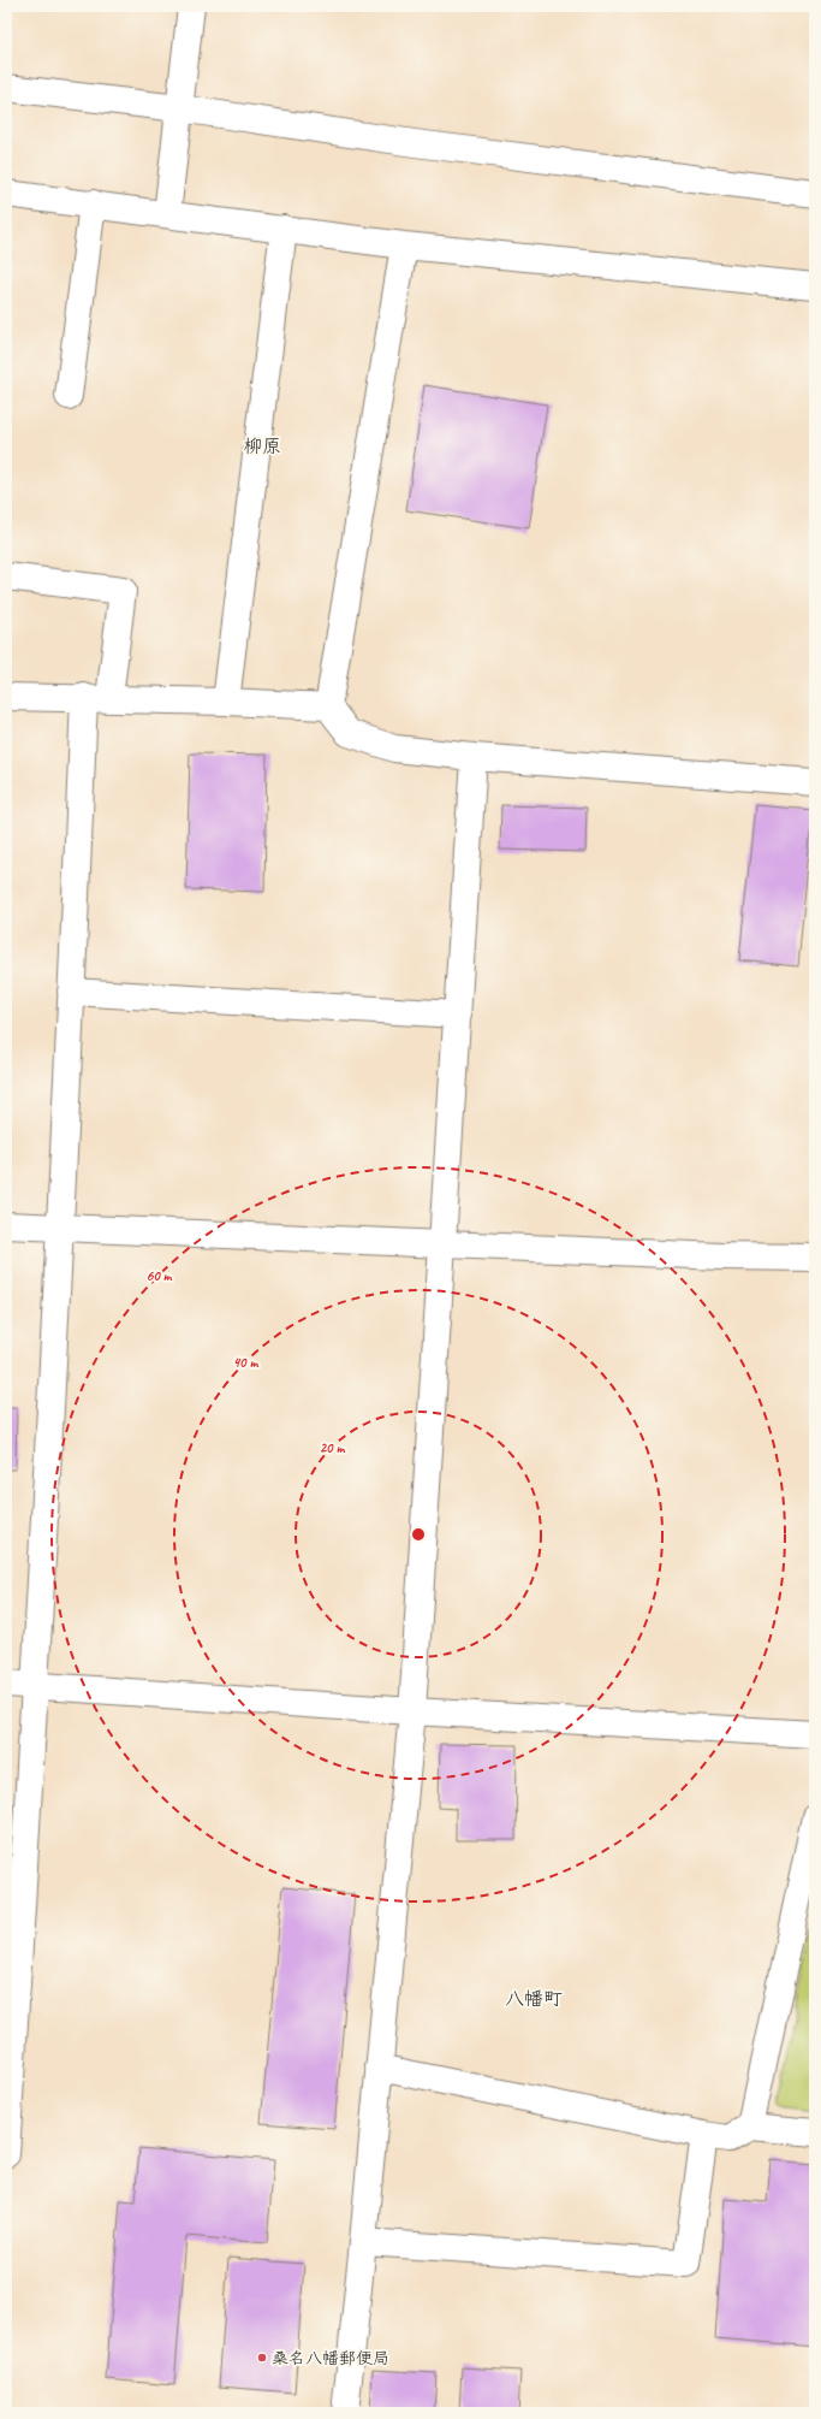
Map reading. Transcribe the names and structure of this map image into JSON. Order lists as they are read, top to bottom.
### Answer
{
  "districts": ["柳原", "八幡町"],
  "places": ["桑名八幡郵便局"],
  "rings": ["60 m", "40 m", "20 m"]
}
